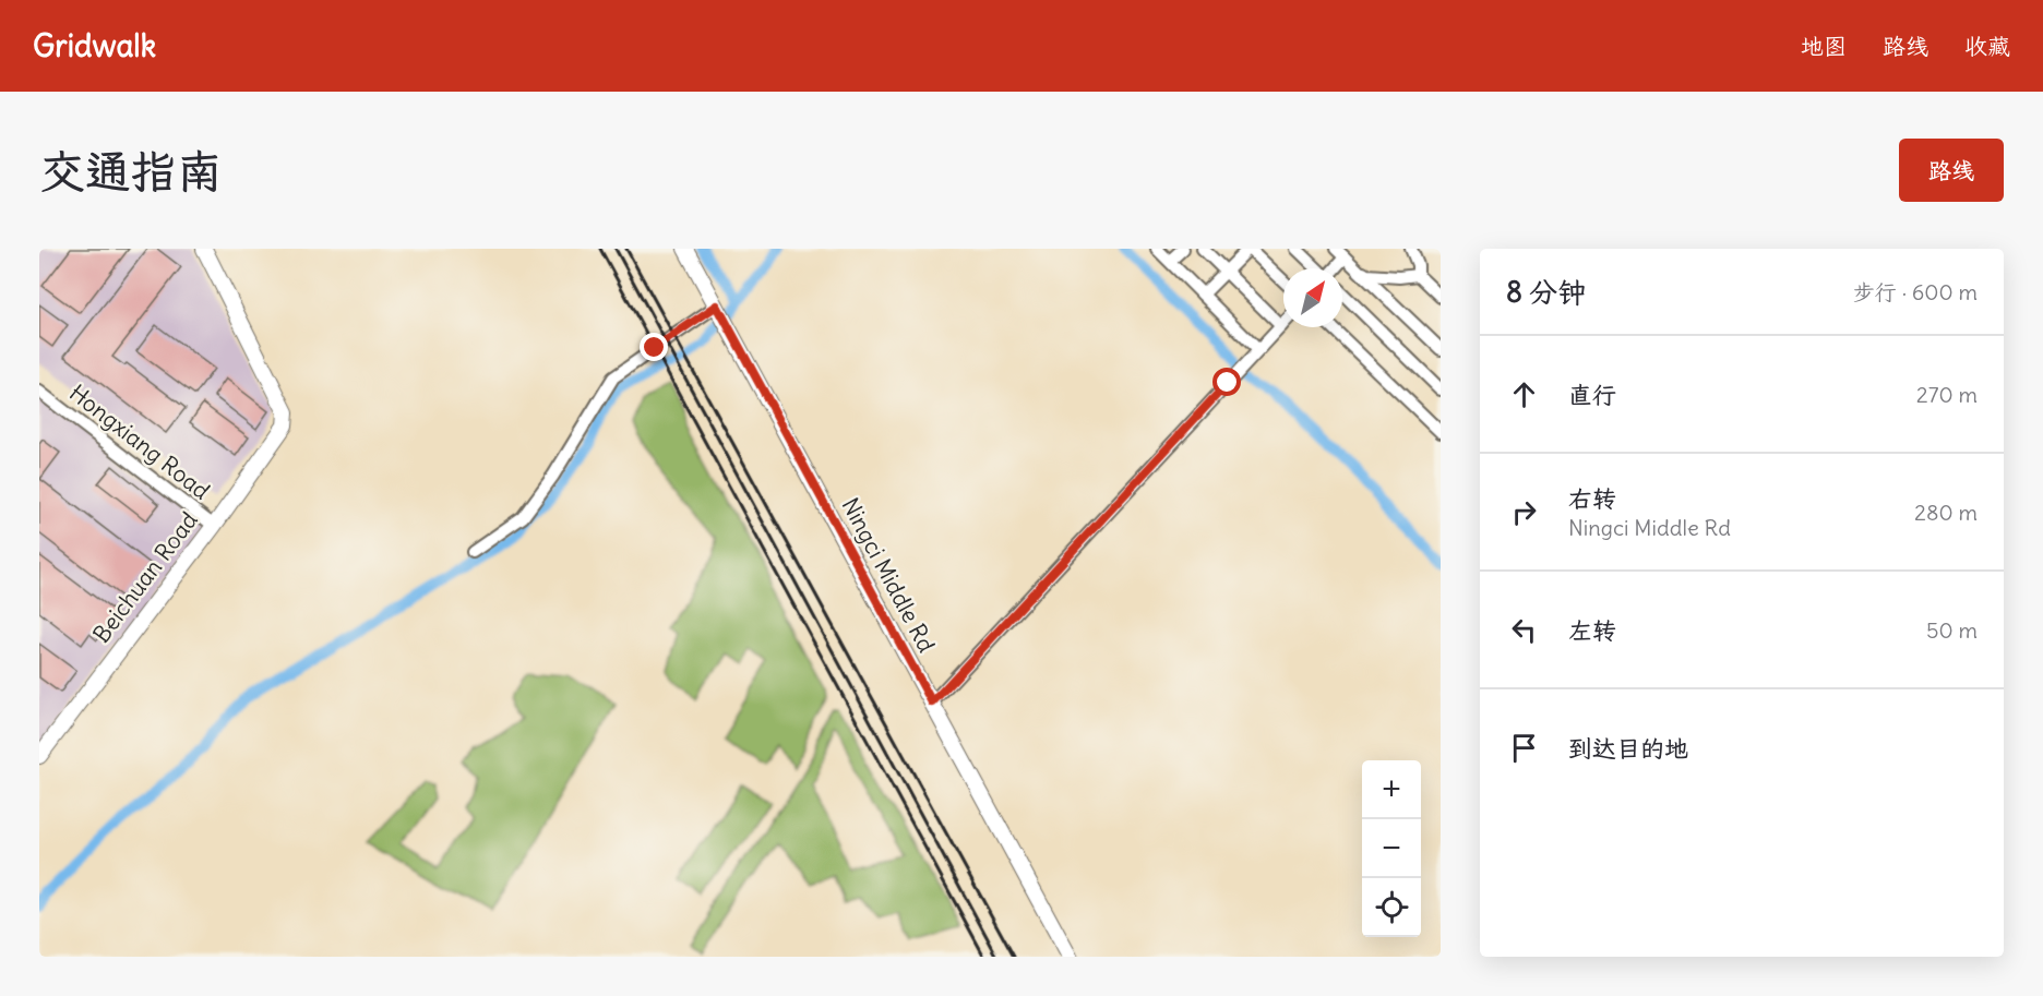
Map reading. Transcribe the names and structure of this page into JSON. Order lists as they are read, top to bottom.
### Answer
{
  "streets": {
    "main road": ["Ningci Middle Rd", "Beichuan Road"],
    "street": ["Hongxiang Road"]
  },
  "crossings": [
    ["Hongxiang Road", "Beichuan Road"]
  ],
  "north": "top right",
  "page": {
    "header": "Gridwalk",
    "nav": ["地图", "路线", "收藏"],
    "buttons": "路线",
    "title": "交通指南",
    "heading": ["8 分钟", "步行 · 600 m"],
    "list": [
      ["直行", "270 m"],
      ["右转", "Ningci Middle Rd", "280 m"],
      ["左转", "50 m"],
      "到达目的地"
    ],
    "map_buttons": ["+", "−"]
  }
}
